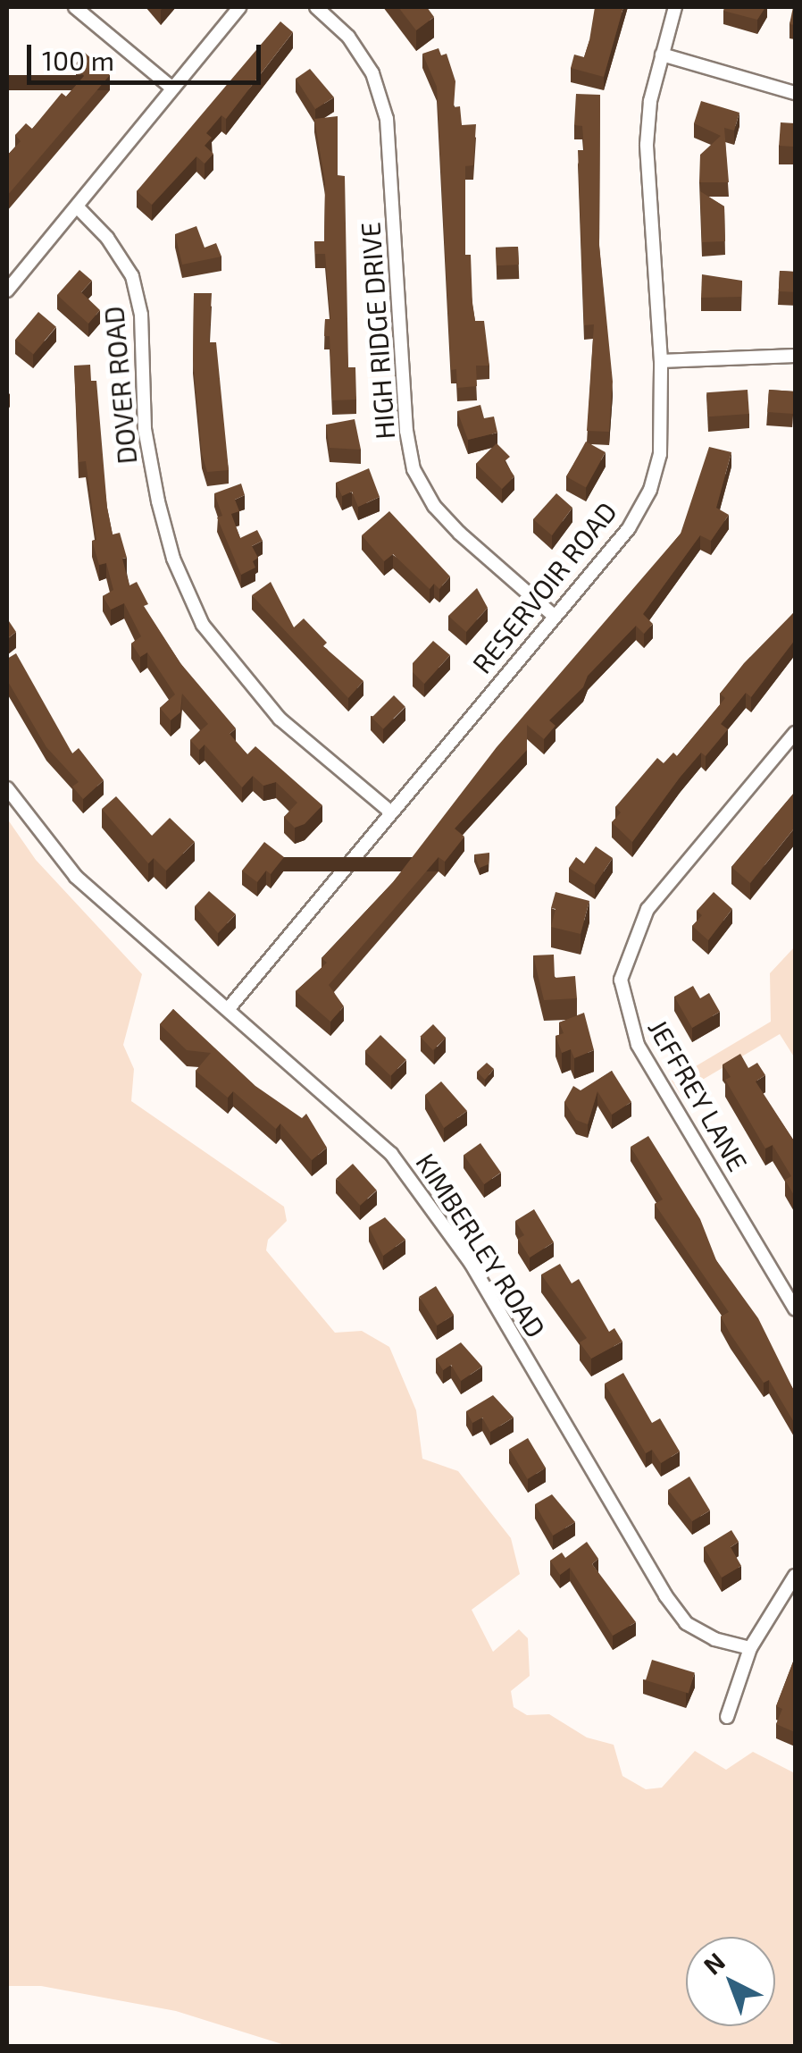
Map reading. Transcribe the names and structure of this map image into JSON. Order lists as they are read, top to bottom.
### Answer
{
  "streets": {
    "street": [
      "HIGH RIDGE DRIVE",
      "DOVER ROAD",
      "RESERVOIR ROAD",
      "JEFFREY LANE",
      "KIMBERLEY ROAD"
    ]
  },
  "crossings": [
    ["HIGH RIDGE DRIVE", "RESERVOIR ROAD"],
    ["DOVER ROAD", "RESERVOIR ROAD"],
    ["RESERVOIR ROAD", "KIMBERLEY ROAD"]
  ],
  "scale_bar": "100 m",
  "north": "top left"
}
